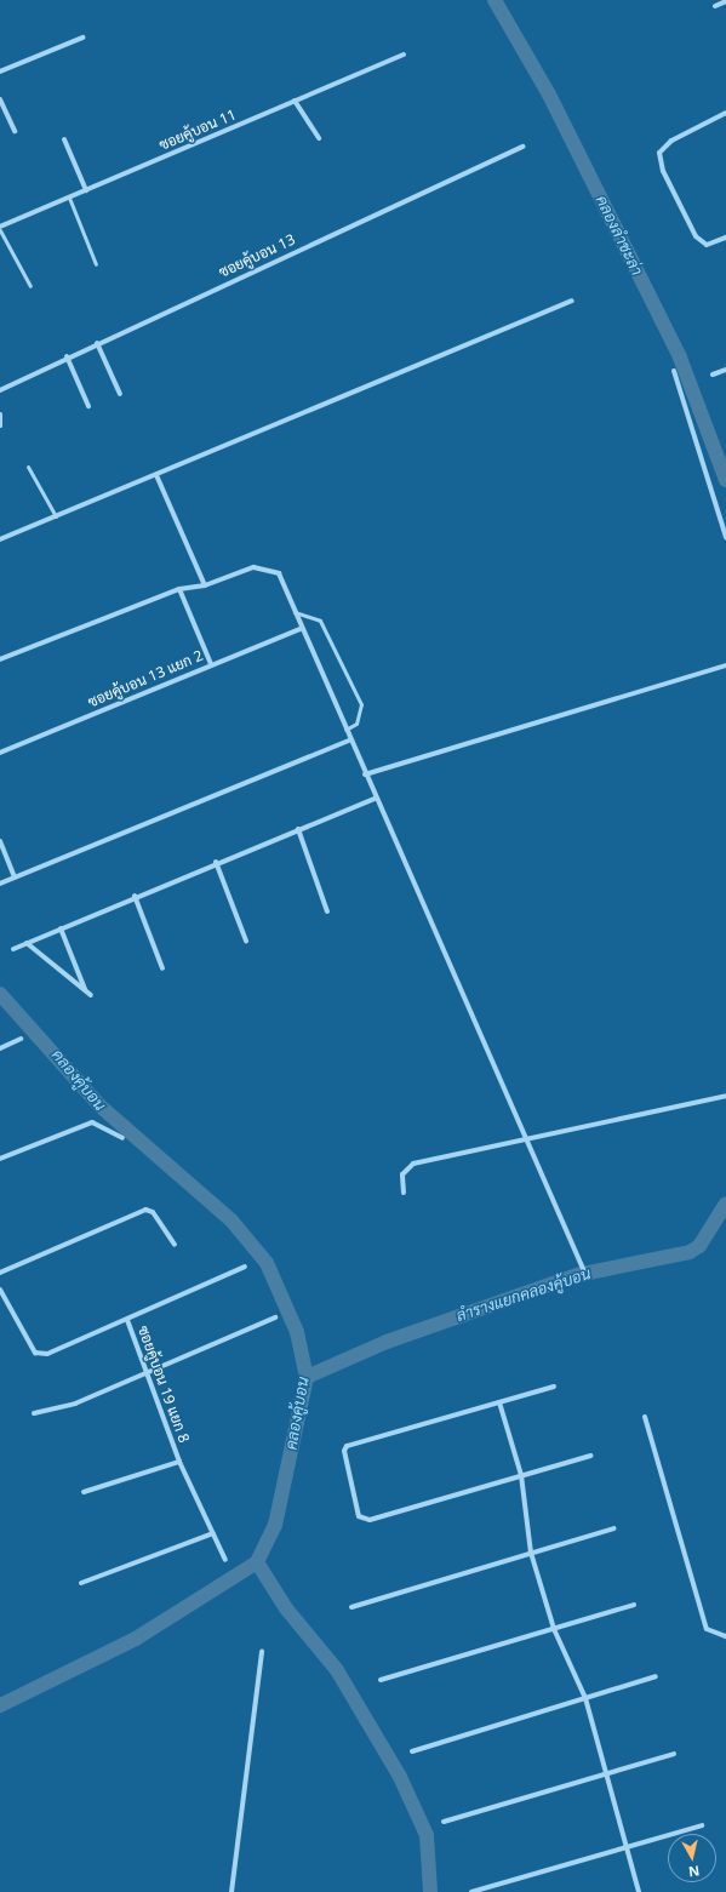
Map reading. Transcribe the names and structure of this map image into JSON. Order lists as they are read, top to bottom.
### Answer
{
  "streets": {
    "street": [
      "ซอยคู้บอน 11",
      "ซอยคู้บอน 13",
      "ซอยคู้บอน 13 แยก 2",
      "ซอยคู้บอน 19 แยก 8"
    ]
  },
  "water": ["คลองลำชะล่า", "คลองคู้บอน", "ลำรางแยกคลองคู้บอน"],
  "north": "bottom"
}
